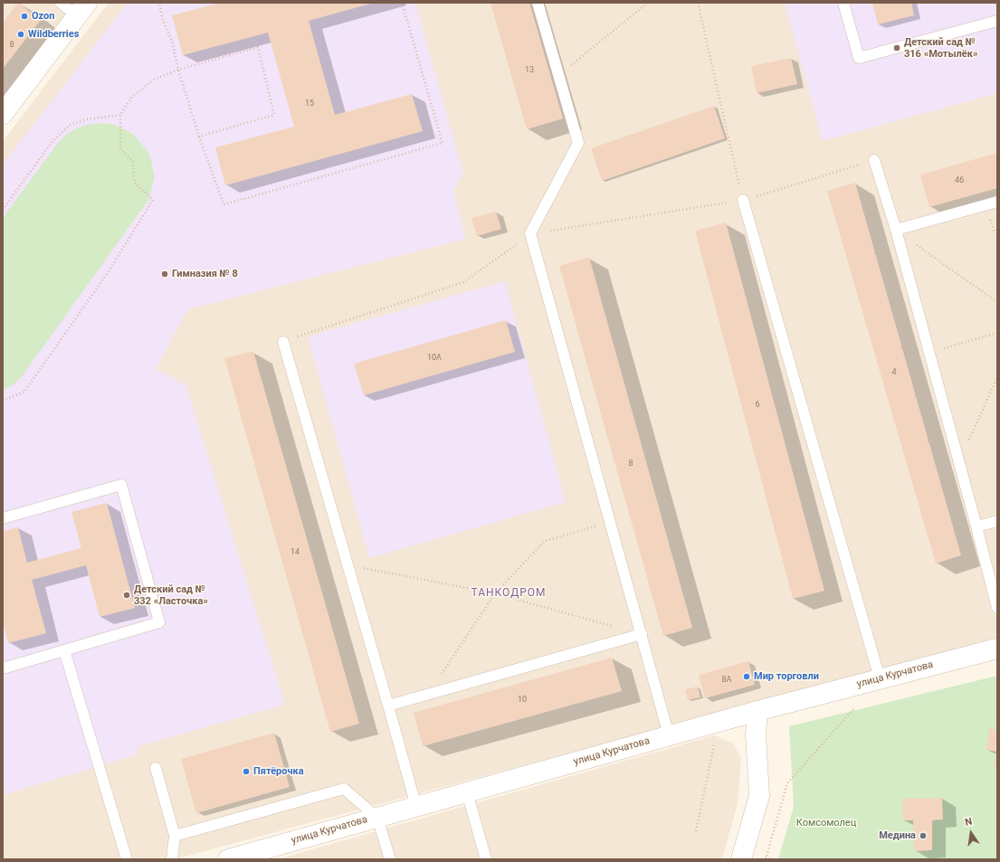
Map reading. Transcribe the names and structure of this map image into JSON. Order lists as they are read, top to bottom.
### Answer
{
  "streets": {
    "street": ["улица Курчатова"]
  },
  "districts": ["ТАНКОДРОМ"],
  "parks": ["Комсомолец"],
  "places": [
    "Ozon",
    "Wildberries",
    "Детский сад № 316 «Мотылёк»",
    "Гимназия № 8",
    "Детский сад № 332 «Ласточка»",
    "Мир торговли",
    "Пятёрочка",
    "Медина"
  ],
  "house_numbers": [
    "8",
    "13",
    "15",
    "46",
    "10А",
    "4",
    "6",
    "8",
    "14",
    "8А",
    "10"
  ],
  "north": "top"
}
